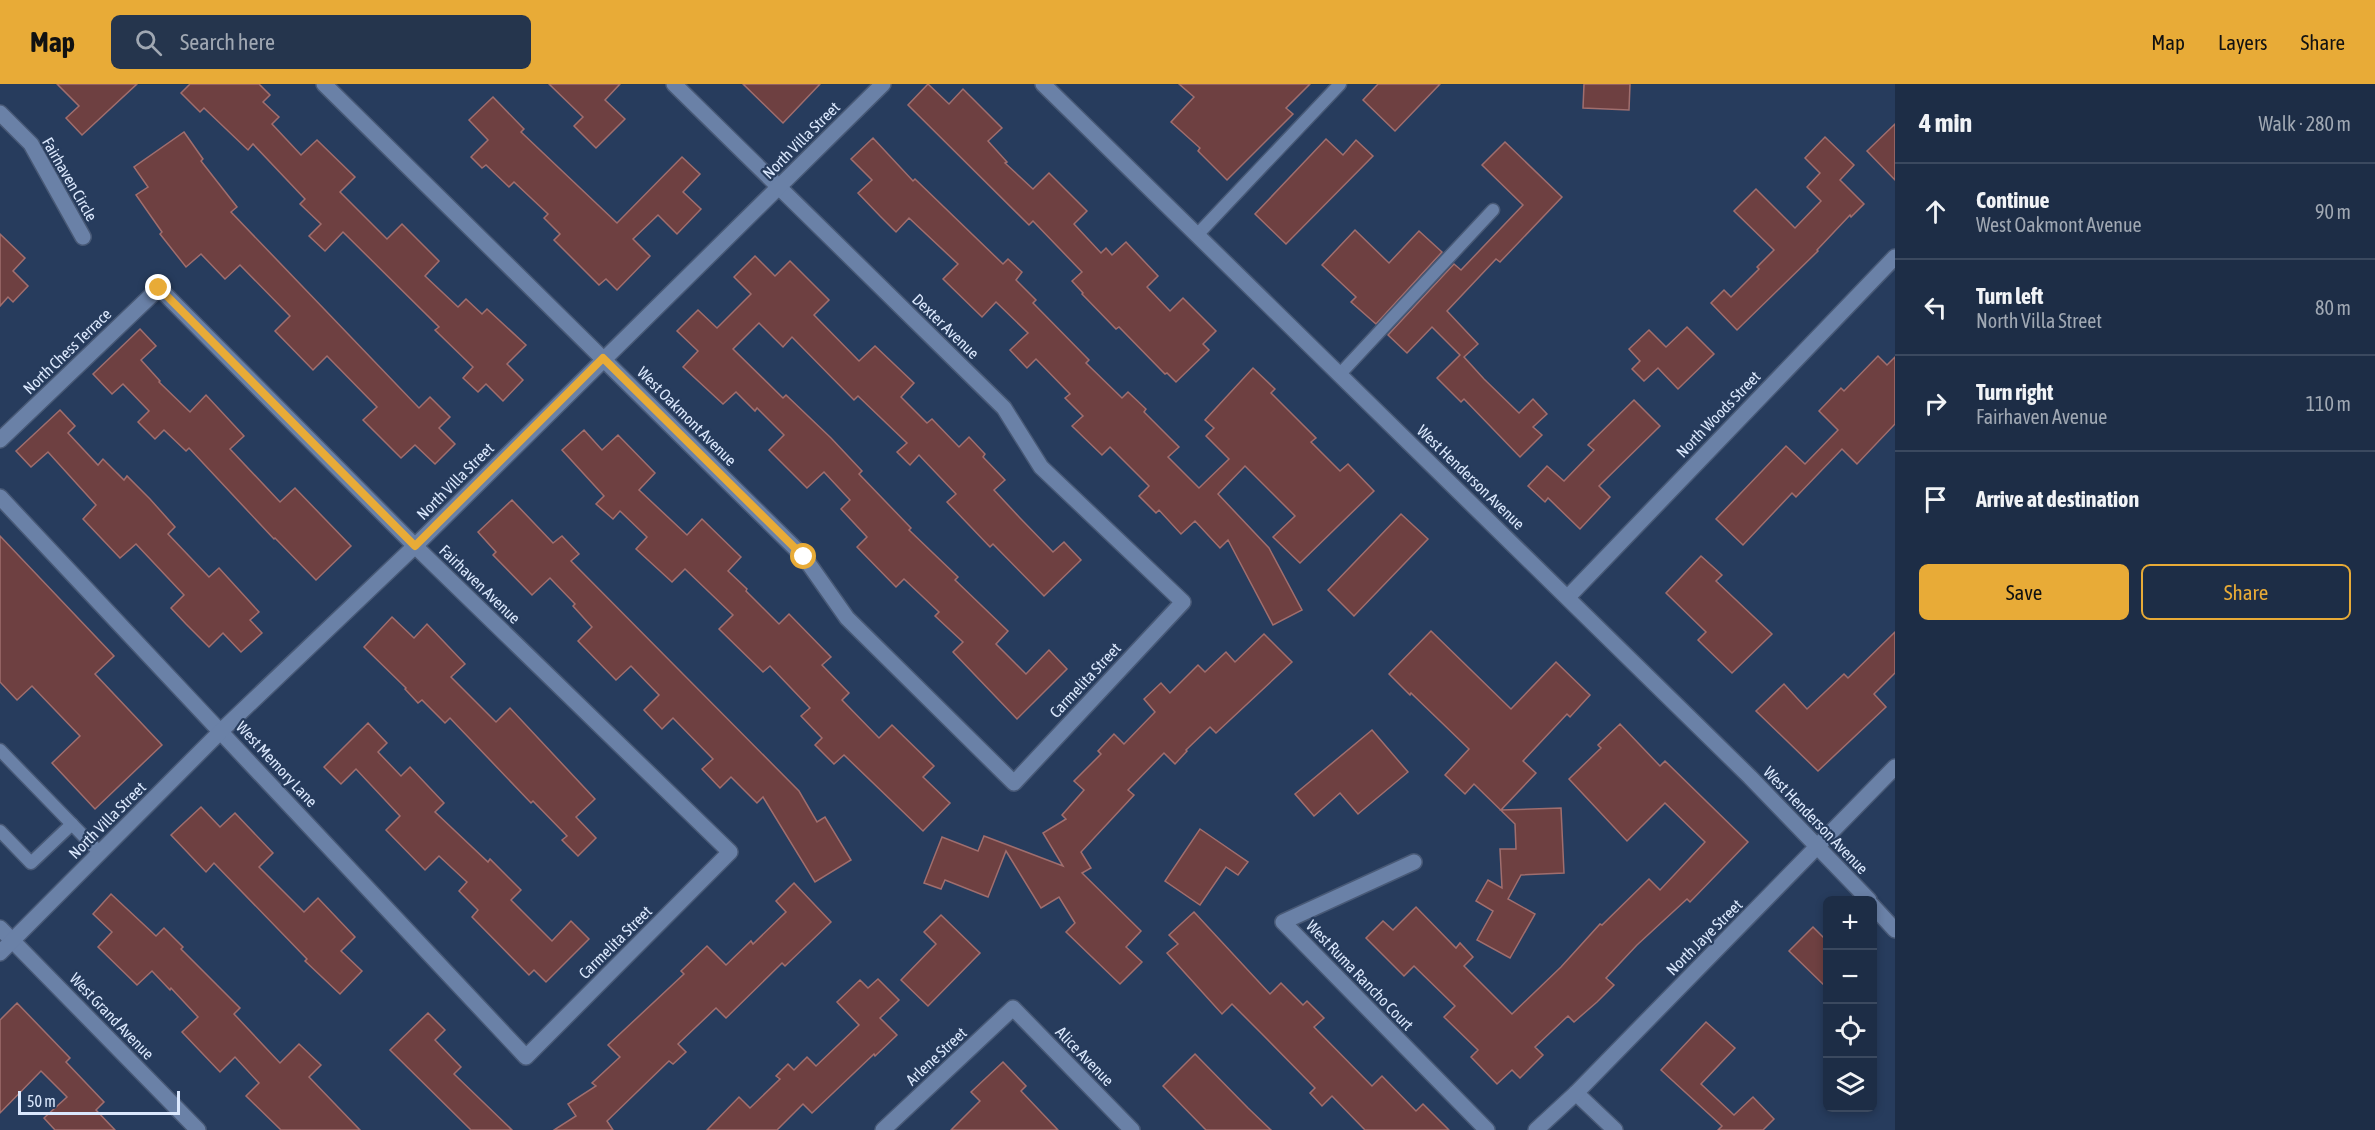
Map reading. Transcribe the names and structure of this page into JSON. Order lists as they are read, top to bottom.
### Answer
{
  "streets": {
    "street": [
      "North Villa Street",
      "Fairhaven Circle",
      "Dexter Avenue",
      "North Chess Terrace",
      "North Woods Street",
      "West Oakmont Avenue",
      "West Henderson Avenue",
      "Fairhaven Avenue",
      "Carmelita Street",
      "West Memory Lane",
      "North Jaye Street",
      "West Ruma Rancho Court",
      "West Grand Avenue",
      "Arlene Street",
      "Alice Avenue"
    ]
  },
  "crossings": [
    ["North Villa Street", "Dexter Avenue"],
    ["North Villa Street", "West Oakmont Avenue"],
    ["North Villa Street", "Fairhaven Avenue"],
    ["North Villa Street", "West Memory Lane"],
    ["North Villa Street", "West Grand Avenue"],
    ["Dexter Avenue", "Carmelita Street"],
    ["North Chess Terrace", "Fairhaven Avenue"],
    ["North Woods Street", "West Henderson Avenue"],
    ["West Oakmont Avenue", "Carmelita Street"],
    ["West Henderson Avenue", "North Jaye Street"],
    ["Fairhaven Avenue", "Carmelita Street"],
    ["Carmelita Street", "West Memory Lane"],
    ["Arlene Street", "Alice Avenue"]
  ],
  "scale_bar": "50 m",
  "page": {
    "header": "Map",
    "search": "Search here",
    "nav": ["Map", "Layers", "Share"],
    "heading": ["4 min", "Walk · 280 m"],
    "list": [
      ["Continue", "West Oakmont Avenue", "90 m"],
      ["Turn left", "North Villa Street", "80 m"],
      ["Turn right", "Fairhaven Avenue", "110 m"],
      "Arrive at destination"
    ],
    "buttons": ["Save", "Share"],
    "map_buttons": ["+", "−"],
    "scale": "50 m"
  }
}
